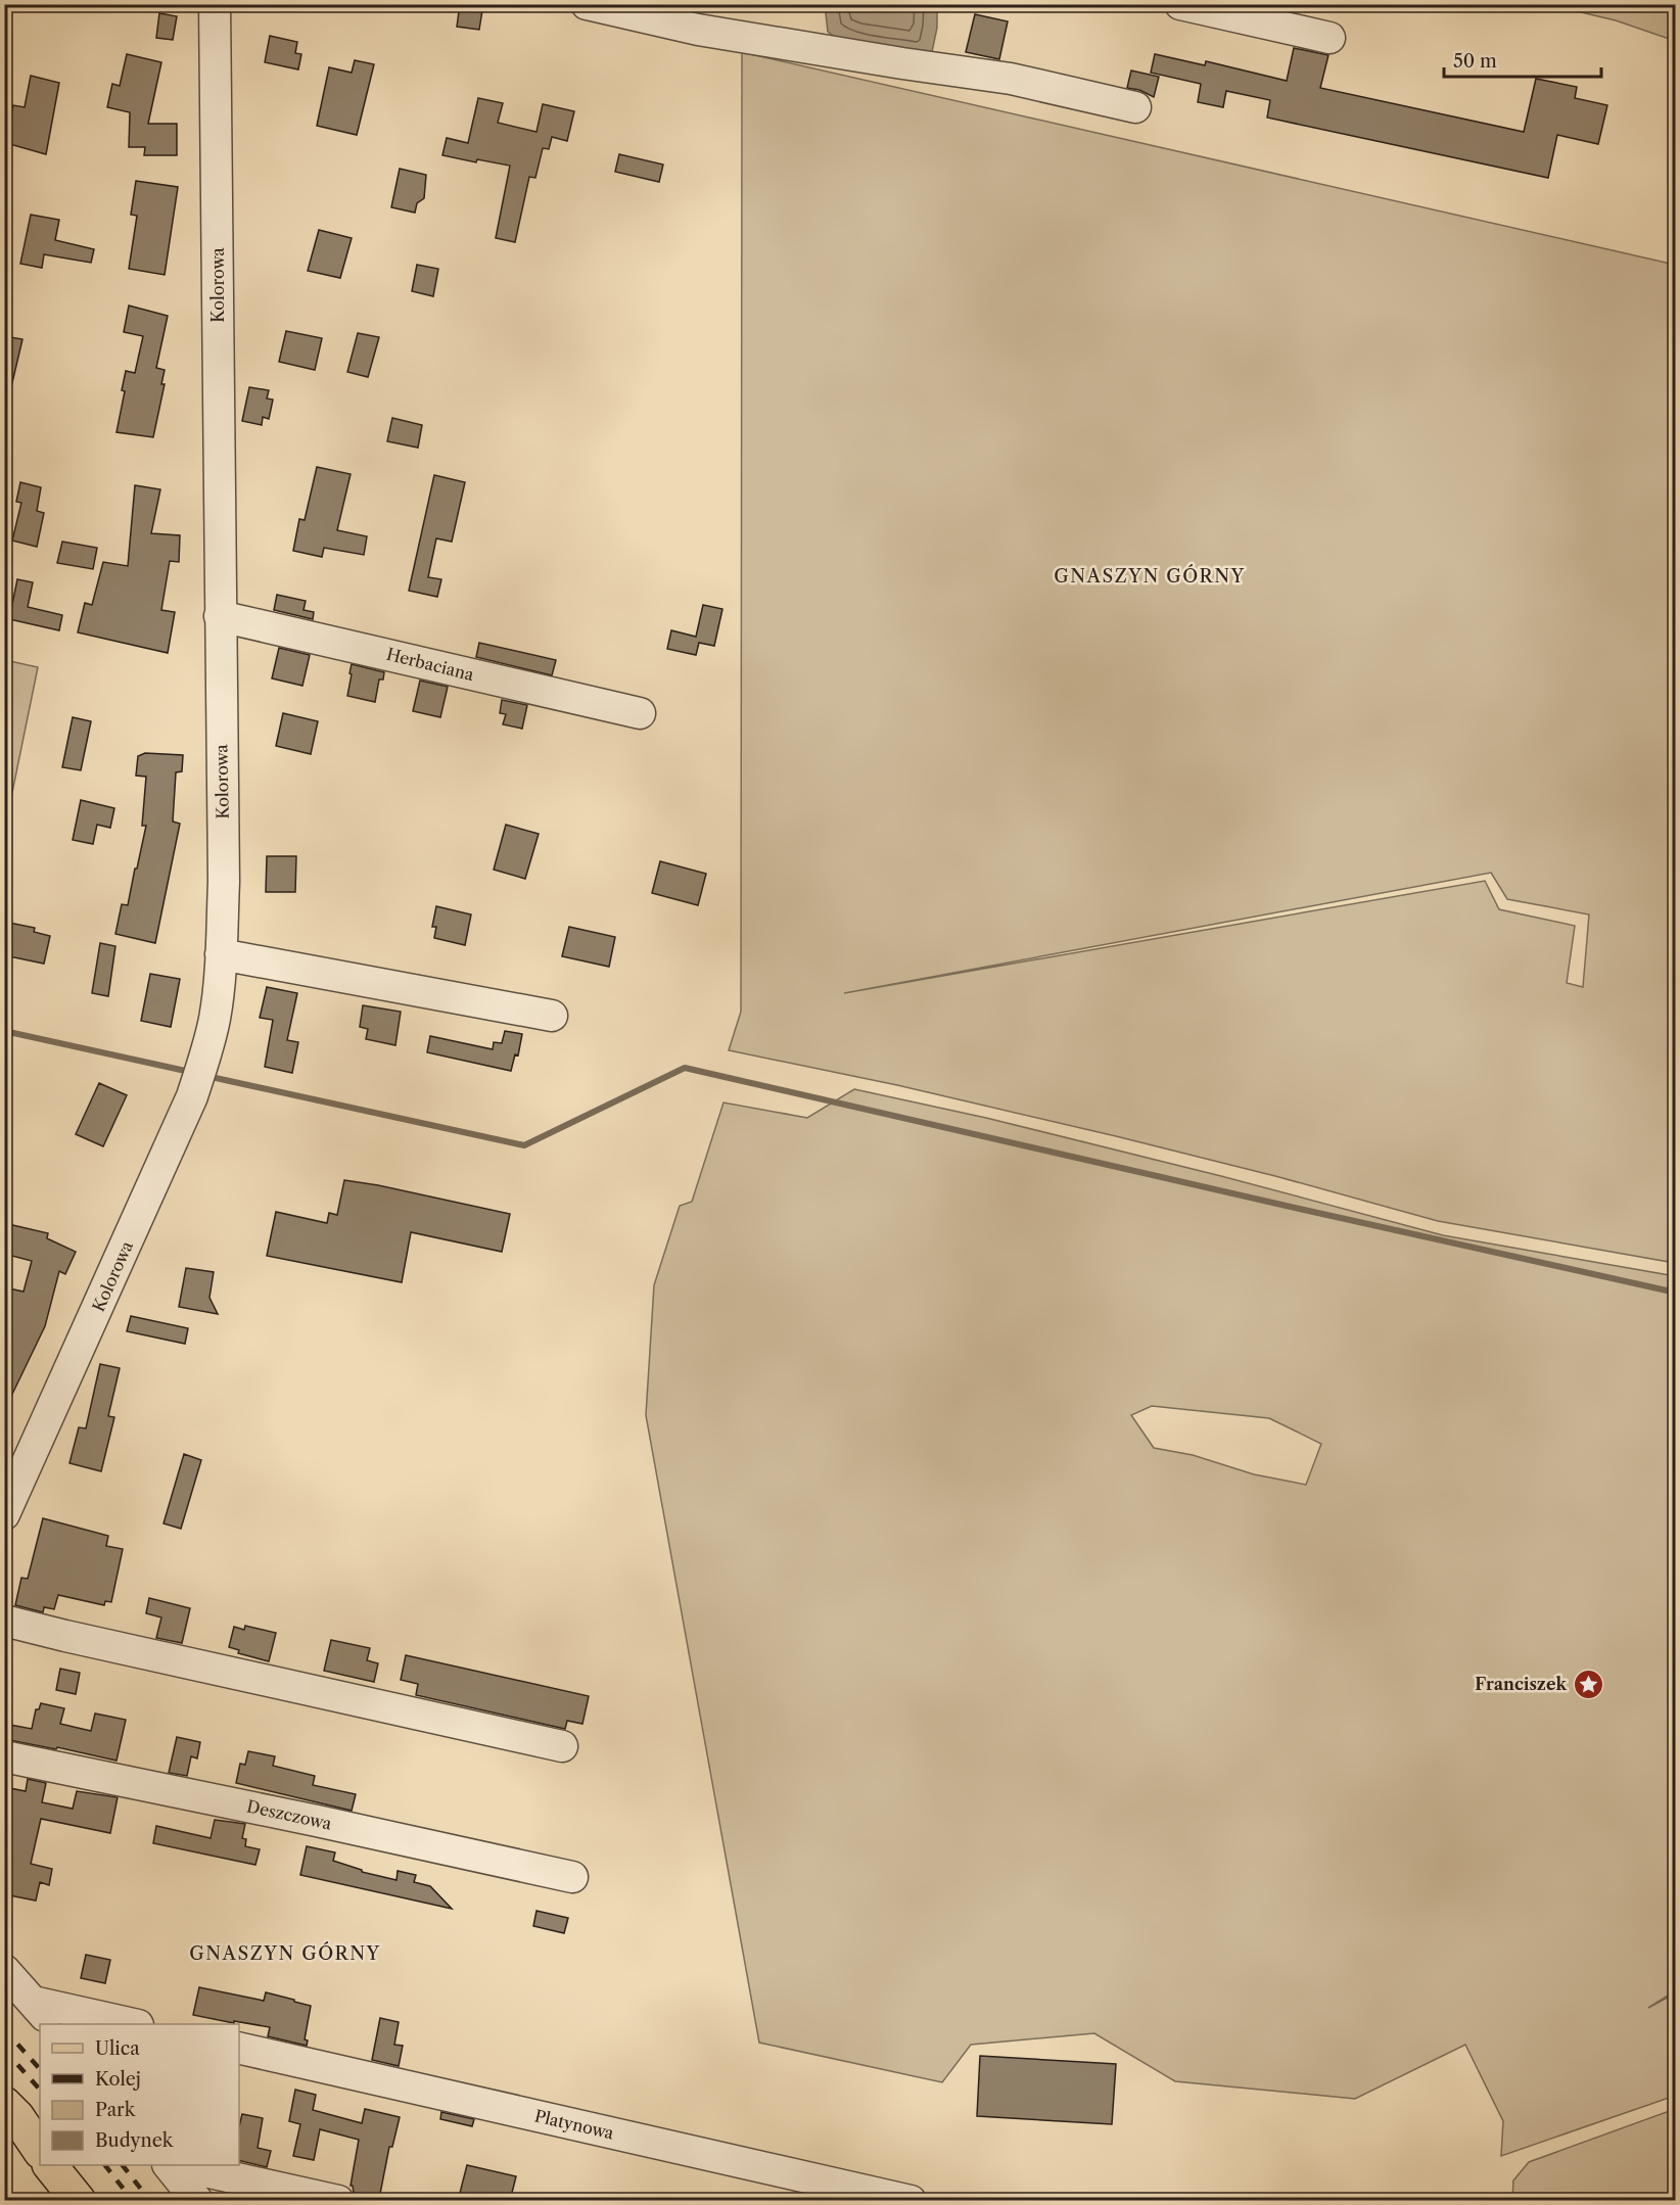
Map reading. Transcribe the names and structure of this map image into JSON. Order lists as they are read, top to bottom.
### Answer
{
  "streets": {
    "street": [
      "Kolorowa",
      "Herbaciana",
      "Deszczowa",
      "Platynowa"
    ]
  },
  "crossings": [
    ["Kolorowa", "Herbaciana"]
  ],
  "districts": ["GNASZYN GÓRNY", "GNASZYN GÓRNY"],
  "places": {
    "place": ["Franciszek"]
  },
  "legend": [
    "Ulica",
    "Kolej",
    "Park",
    "Budynek"
  ],
  "scale_bar": "50 m"
}
